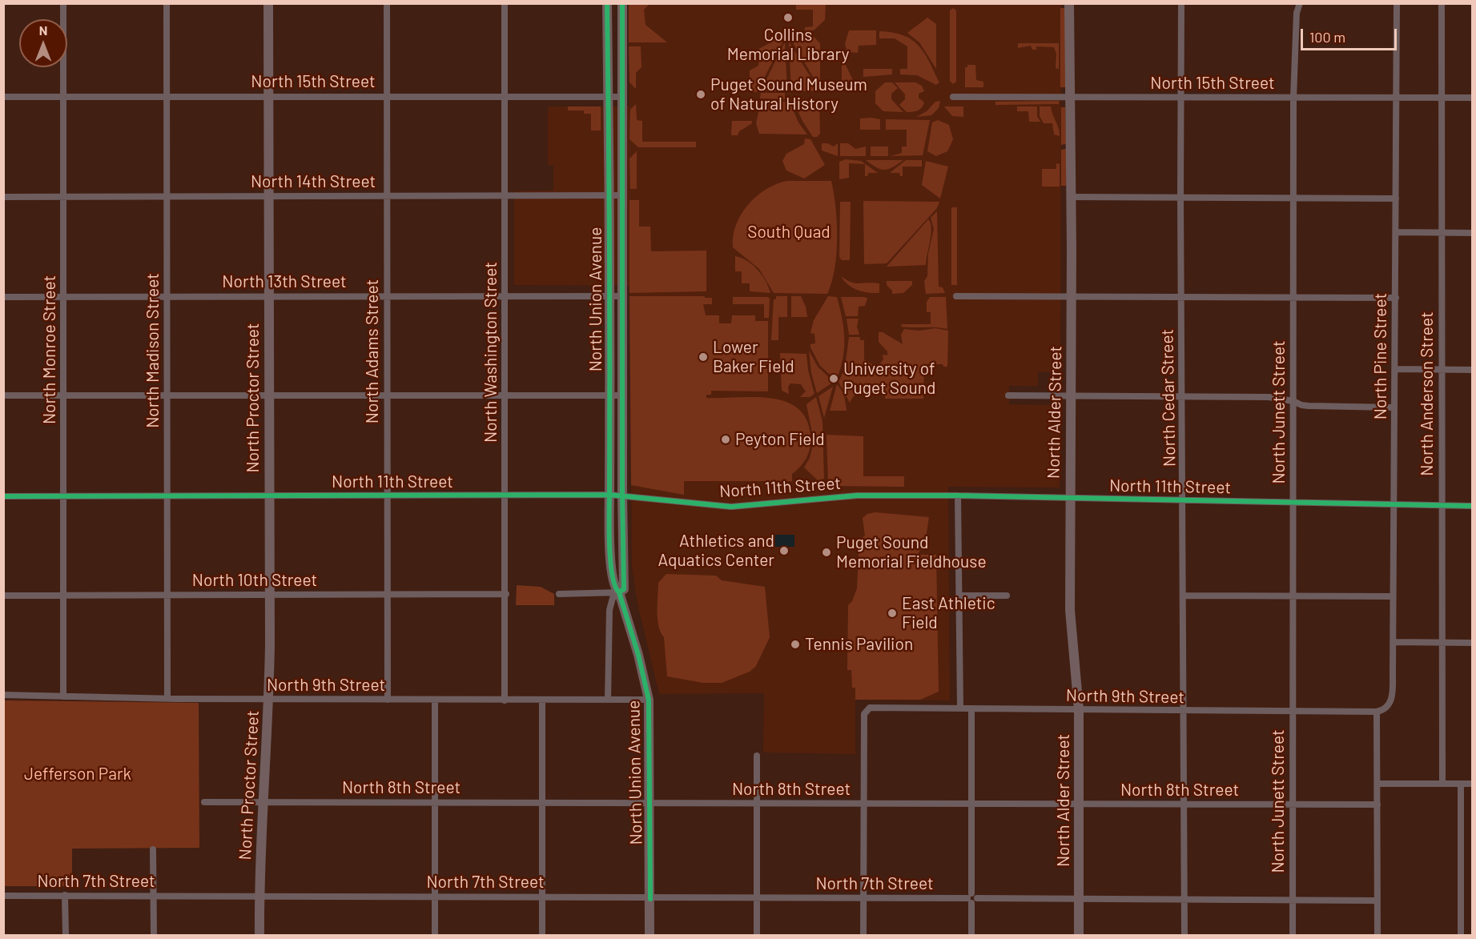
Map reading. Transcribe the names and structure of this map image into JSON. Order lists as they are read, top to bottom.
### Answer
{
  "streets": {
    "street": [
      "North 15th Street",
      "North 14th Street",
      "North 13th Street",
      "North Union Avenue",
      "North Monroe Street",
      "North Madison Street",
      "North Adams Street",
      "North Washington Street",
      "North Pine Street",
      "North Anderson Street",
      "North Proctor Street",
      "North Cedar Street",
      "North Alder Street",
      "North Junett Street",
      "North 11th Street",
      "North 10th Street",
      "North 9th Street",
      "North 8th Street",
      "North 7th Street"
    ]
  },
  "crossings": [
    ["North 15th Street", "North Union Avenue"],
    ["North 15th Street", "North Monroe Street"],
    ["North 15th Street", "North Madison Street"],
    ["North 15th Street", "North Adams Street"],
    ["North 15th Street", "North Washington Street"],
    ["North 15th Street", "North Pine Street"],
    ["North 15th Street", "North Anderson Street"],
    ["North 15th Street", "North Proctor Street"],
    ["North 15th Street", "North Cedar Street"],
    ["North 15th Street", "North Alder Street"],
    ["North 15th Street", "North Junett Street"],
    ["North 14th Street", "North Union Avenue"],
    ["North 14th Street", "North Monroe Street"],
    ["North 14th Street", "North Madison Street"],
    ["North 14th Street", "North Adams Street"],
    ["North 14th Street", "North Washington Street"],
    ["North 14th Street", "North Proctor Street"],
    ["North 13th Street", "North Union Avenue"],
    ["North 13th Street", "North Monroe Street"],
    ["North 13th Street", "North Madison Street"],
    ["North 13th Street", "North Adams Street"],
    ["North 13th Street", "North Washington Street"],
    ["North 13th Street", "North Proctor Street"],
    ["North Union Avenue", "North 11th Street"],
    ["North Union Avenue", "North 9th Street"],
    ["North Union Avenue", "North 8th Street"],
    ["North Union Avenue", "North 7th Street"],
    ["North Monroe Street", "North 11th Street"],
    ["North Monroe Street", "North 10th Street"],
    ["North Monroe Street", "North 9th Street"],
    ["North Madison Street", "North 11th Street"],
    ["North Madison Street", "North 10th Street"],
    ["North Madison Street", "North 9th Street"],
    ["North Adams Street", "North 11th Street"],
    ["North Adams Street", "North 10th Street"],
    ["North Adams Street", "North 9th Street"],
    ["North Washington Street", "North 11th Street"],
    ["North Washington Street", "North 10th Street"],
    ["North Washington Street", "North 9th Street"],
    ["North Pine Street", "North 11th Street"],
    ["North Pine Street", "North 9th Street"],
    ["North Anderson Street", "North 11th Street"],
    ["North Proctor Street", "North 11th Street"],
    ["North Proctor Street", "North 10th Street"],
    ["North Proctor Street", "North 9th Street"],
    ["North Proctor Street", "North 8th Street"],
    ["North Proctor Street", "North 7th Street"],
    ["North Cedar Street", "North 11th Street"],
    ["North Cedar Street", "North 9th Street"],
    ["North Cedar Street", "North 8th Street"],
    ["North Cedar Street", "North 7th Street"],
    ["North Alder Street", "North 11th Street"],
    ["North Alder Street", "North 9th Street"],
    ["North Alder Street", "North 8th Street"],
    ["North Alder Street", "North 7th Street"],
    ["North Junett Street", "North 11th Street"],
    ["North Junett Street", "North 9th Street"],
    ["North Junett Street", "North 8th Street"],
    ["North Junett Street", "North 7th Street"],
    ["North 9th Street", "North 8th Street"]
  ],
  "parks": ["South Quad", "Jefferson Park"],
  "places": [
    "Collins Memorial Library",
    "Puget Sound Museum of Natural History",
    "Lower Baker Field",
    "University of Puget Sound",
    "Peyton Field",
    "Athletics and Aquatics Center",
    "Puget Sound Memorial Fieldhouse",
    "East Athletic Field",
    "Tennis Pavilion"
  ],
  "scale_bar": "100 m",
  "north": "top"
}
